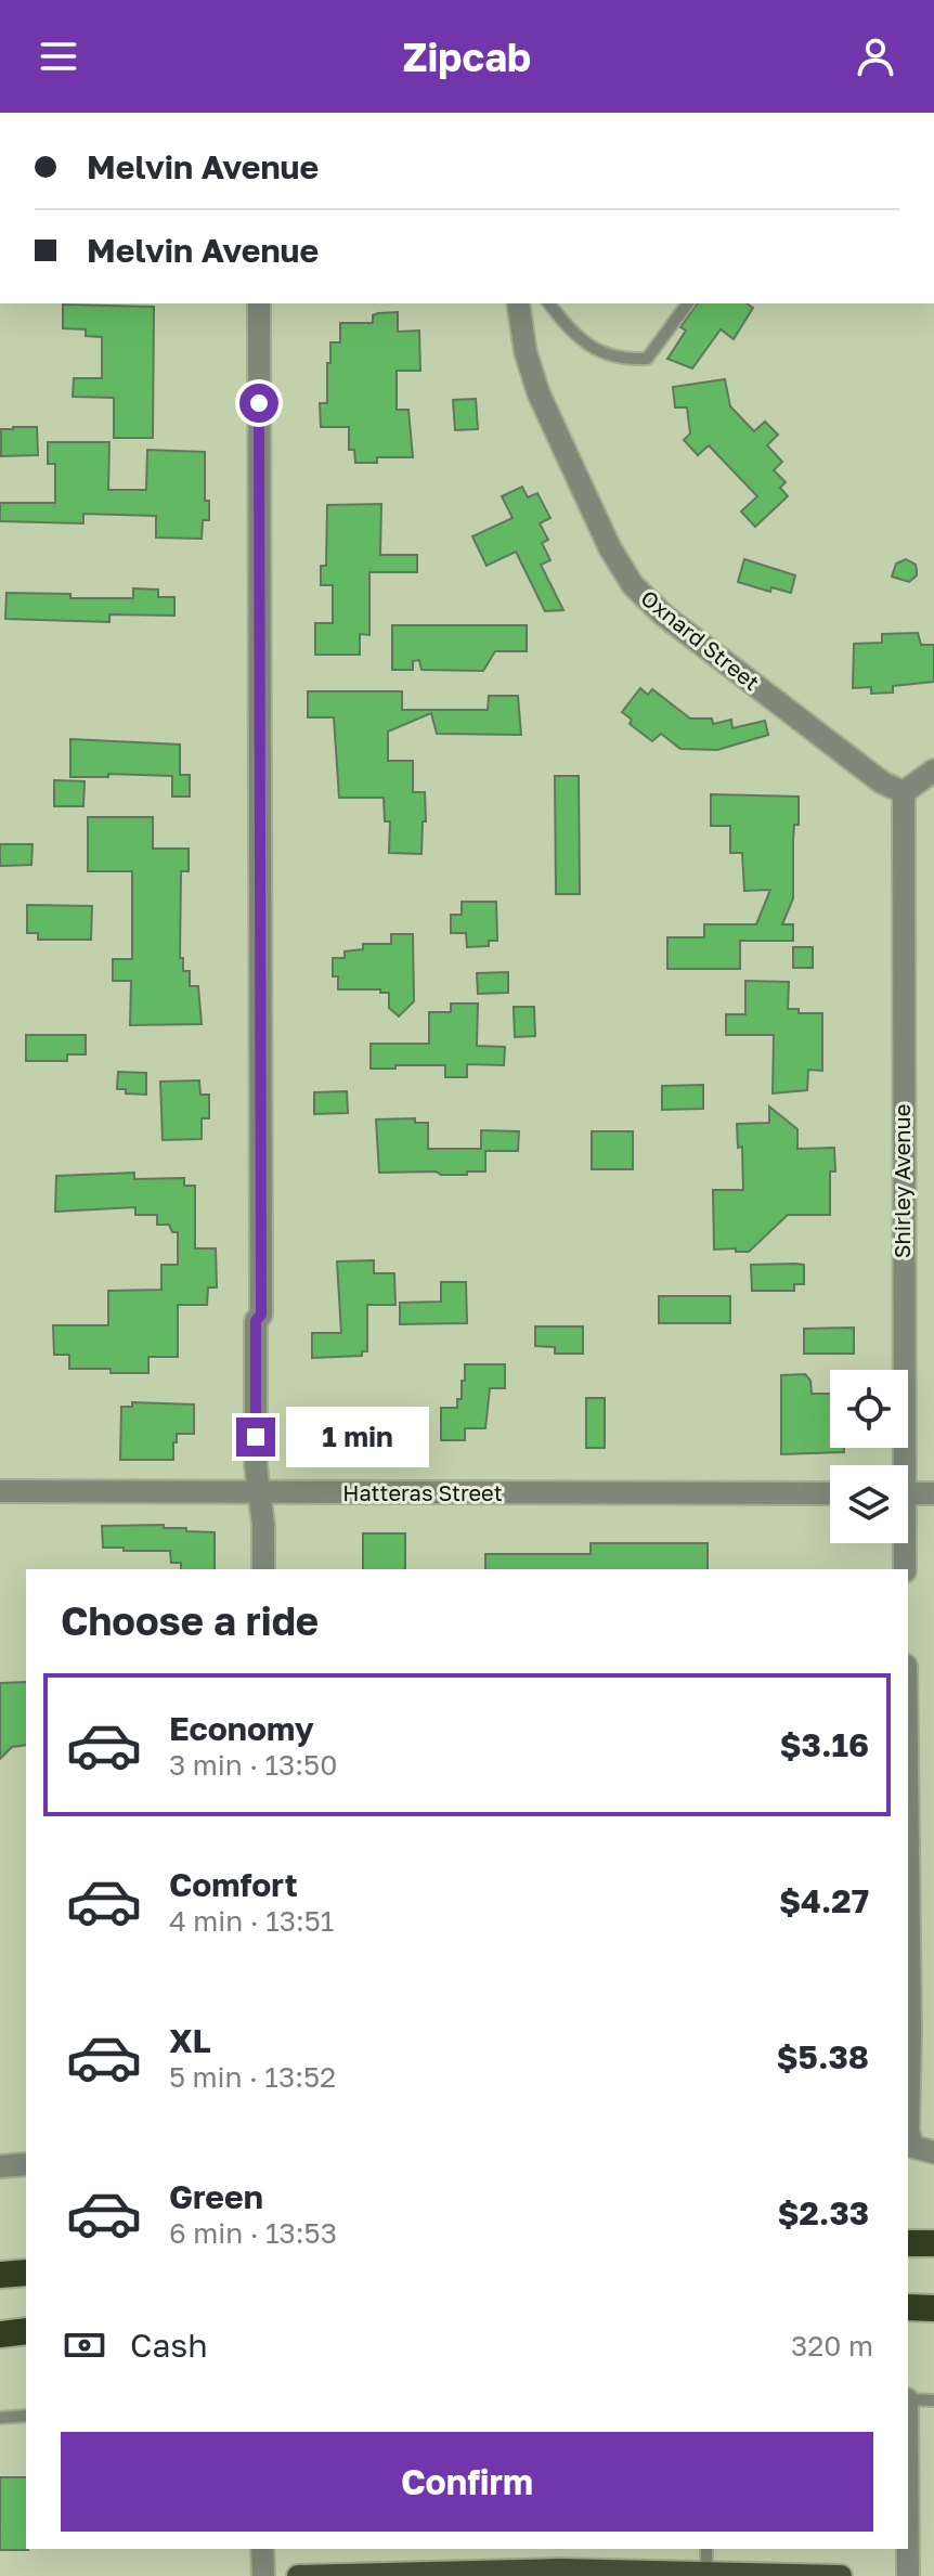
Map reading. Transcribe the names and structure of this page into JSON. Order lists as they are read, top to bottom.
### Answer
{
  "streets": {
    "street": ["Oxnard Street", "Shirley Avenue", "Hatteras Street"]
  },
  "crossings": [
    ["Oxnard Street", "Shirley Avenue"]
  ],
  "page": {
    "header": "Zipcab",
    "banner": ["Melvin Avenue", "Melvin Avenue"],
    "bubble": "1 min",
    "heading": "Choose a ride",
    "list": [
      {
        "name": "Economy",
        "note": "3 min · 13:50",
        "value": "$3.16"
      },
      {
        "name": "Comfort",
        "note": "4 min · 13:51",
        "value": "$4.27"
      },
      {
        "name": "XL",
        "note": "5 min · 13:52",
        "value": "$5.38"
      },
      {
        "name": "Green",
        "note": "6 min · 13:53",
        "value": "$2.33"
      }
    ],
    "pay": ["Cash", "320 m"],
    "buttons": "Confirm"
  }
}
